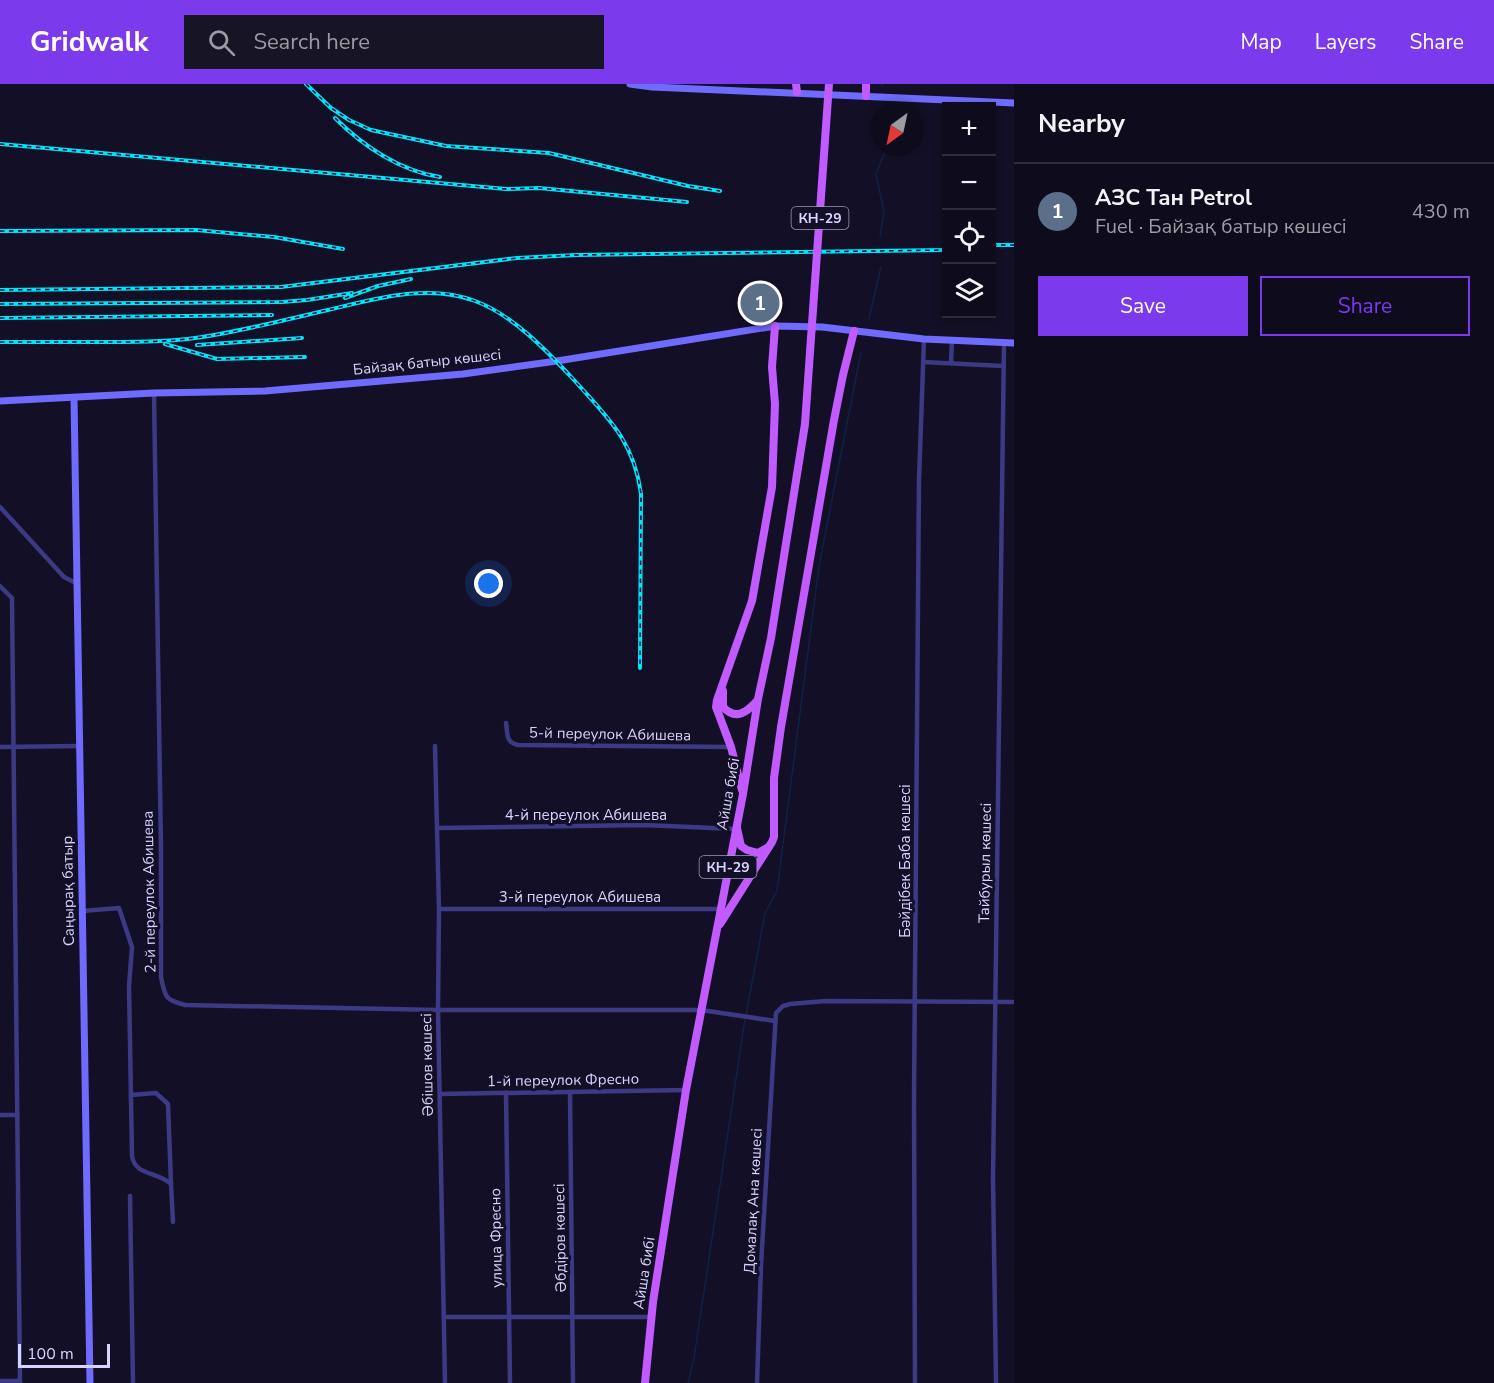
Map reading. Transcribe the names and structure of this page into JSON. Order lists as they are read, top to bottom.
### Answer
{
  "streets": {
    "main road": ["КН-29", "Айша бибі"],
    "street": [
      "Байзақ батыр көшесі",
      "5-й переулок Абишева",
      "4-й переулок Абишева",
      "Бәйдібек Баба көшесі",
      "Тайбурыл көшесі",
      "Саңырақ батыр",
      "2-й переулок Абишева",
      "3-й переулок Абишева",
      "Әбішов көшесі",
      "1-й переулок Фресно",
      "Домалақ Ана көшесі",
      "улица Фресно",
      "Әбдіров көшесі"
    ]
  },
  "crossings": [
    ["Байзақ батыр көшесі", "Бәйдібек Баба көшесі"],
    ["Байзақ батыр көшесі", "Тайбурыл көшесі"],
    ["Байзақ батыр көшесі", "Саңырақ батыр"],
    ["Байзақ батыр көшесі", "2-й переулок Абишева"],
    ["Айша бибі", "4-й переулок Абишева"],
    ["Айша бибі", "2-й переулок Абишева"],
    ["Айша бибі", "3-й переулок Абишева"],
    ["Айша бибі", "1-й переулок Фресно"],
    ["4-й переулок Абишева", "Әбішов көшесі"],
    ["2-й переулок Абишева", "Әбішов көшесі"],
    ["2-й переулок Абишева", "Домалақ Ана көшесі"],
    ["3-й переулок Абишева", "Әбішов көшесі"],
    ["Әбішов көшесі", "1-й переулок Фресно"],
    ["1-й переулок Фресно", "улица Фресно"],
    ["1-й переулок Фресно", "Әбдіров көшесі"]
  ],
  "scale_bar": "100 m",
  "north": "bottom left",
  "page": {
    "header": "Gridwalk",
    "search": "Search here",
    "nav": ["Map", "Layers", "Share"],
    "heading": "Nearby",
    "map_buttons": ["+", "−"],
    "list": [
      {
        "mark": "1",
        "name": "АЗС Тан Petrol",
        "note": "Fuel · Байзақ батыр көшесі",
        "value": "430 m"
      }
    ],
    "buttons": ["Save", "Share"],
    "pins": "1",
    "scale": "100 m"
  }
}
